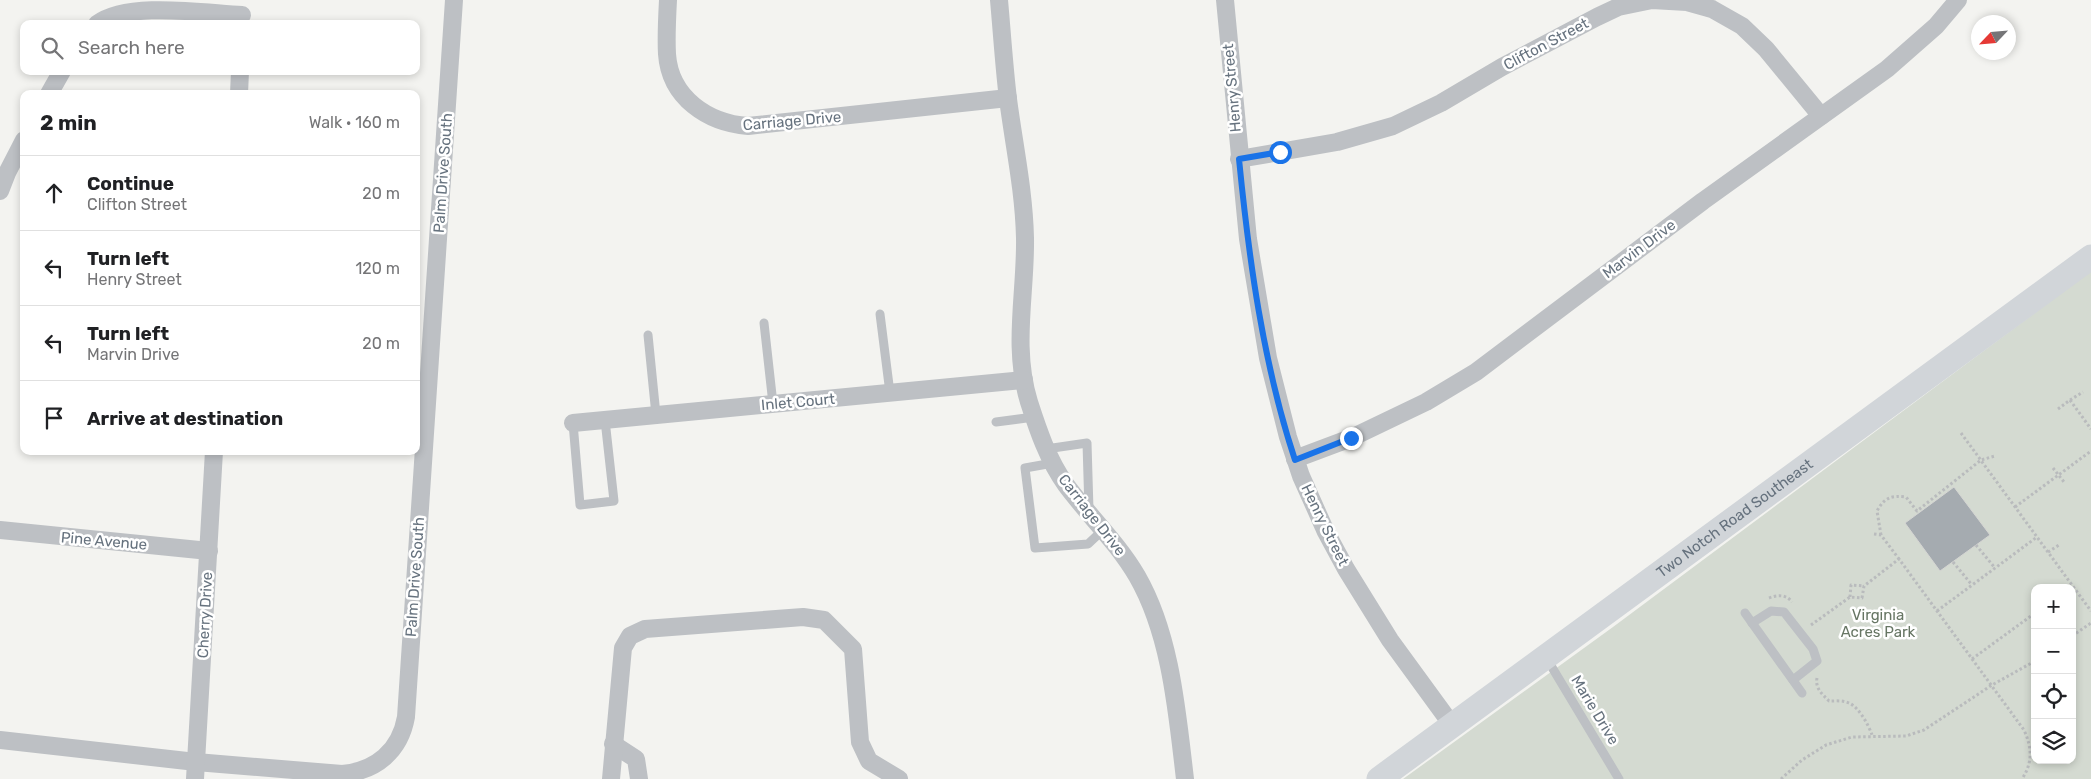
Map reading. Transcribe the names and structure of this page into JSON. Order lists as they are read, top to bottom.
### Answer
{
  "streets": {
    "street": [
      "Clifton Street",
      "Henry Street",
      "Carriage Drive",
      "Palm Drive South",
      "Marvin Drive",
      "Inlet Court",
      "Two Notch Road Southeast",
      "Pine Avenue",
      "Cherry Drive"
    ],
    "lane": ["Marie Drive"]
  },
  "crossings": [
    ["Clifton Street", "Henry Street"],
    ["Clifton Street", "Marvin Drive"],
    ["Henry Street", "Marvin Drive"],
    ["Henry Street", "Two Notch Road Southeast"],
    ["Carriage Drive", "Inlet Court"],
    ["Palm Drive South", "Cherry Drive"],
    ["Two Notch Road Southeast", "Marie Drive"],
    ["Pine Avenue", "Cherry Drive"]
  ],
  "parks": ["Virginia Acres Park"],
  "north": "bottom left",
  "page": {
    "search": "Search here",
    "heading": ["2 min", "Walk · 160 m"],
    "list": [
      ["Continue", "Clifton Street", "20 m"],
      ["Turn left", "Henry Street", "120 m"],
      ["Turn left", "Marvin Drive", "20 m"],
      "Arrive at destination"
    ],
    "map_buttons": ["+", "−"]
  }
}
